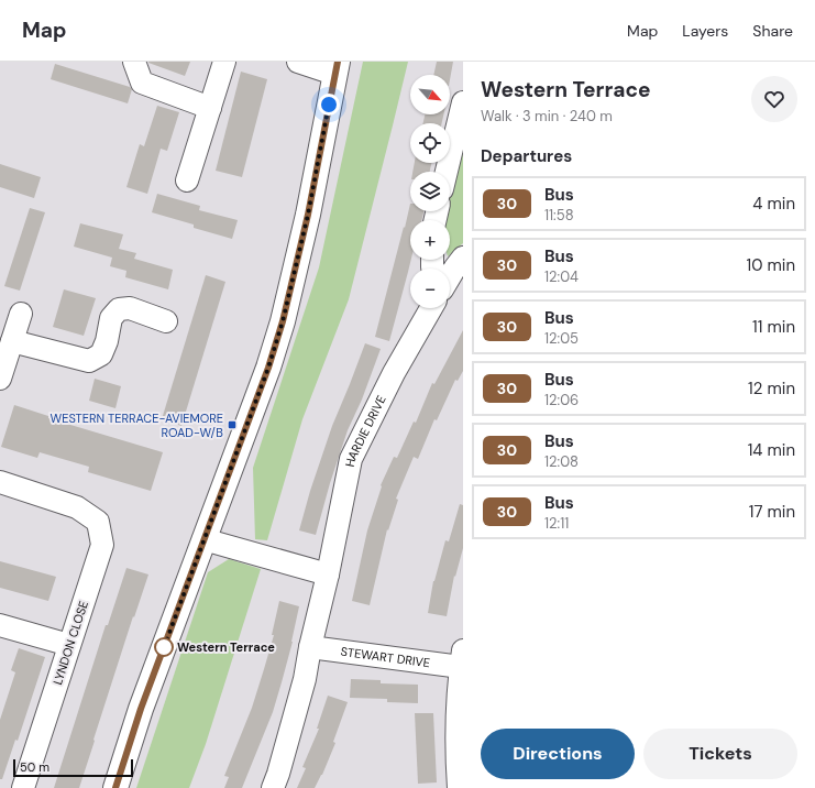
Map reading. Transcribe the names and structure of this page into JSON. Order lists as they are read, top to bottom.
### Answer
{
  "streets": {
    "street": ["HARDIE DRIVE", "LYNDON CLOSE", "STEWART DRIVE"]
  },
  "crossings": [
    ["HARDIE DRIVE", "STEWART DRIVE"]
  ],
  "places": {
    "transit": ["WESTERN TERRACE-AVIEMORE ROAD-W/B"],
    "other": ["Western Terrace"]
  },
  "lines": ["bus line 30"],
  "scale_bar": "50 m",
  "north": "bottom right",
  "page": {
    "header": "Map",
    "nav": ["Map", "Layers", "Share"],
    "heading": [
      ["Western Terrace", "Walk · 3 min · 240 m"],
      "Departures"
    ],
    "map_buttons": ["+", "−"],
    "list": [
      {
        "mark": "30",
        "name": "Bus",
        "note": "11:58",
        "value": "4 min"
      },
      {
        "mark": "30",
        "name": "Bus",
        "note": "12:04",
        "value": "10 min"
      },
      {
        "mark": "30",
        "name": "Bus",
        "note": "12:05",
        "value": "11 min"
      },
      {
        "mark": "30",
        "name": "Bus",
        "note": "12:06",
        "value": "12 min"
      },
      {
        "mark": "30",
        "name": "Bus",
        "note": "12:08",
        "value": "14 min"
      },
      {
        "mark": "30",
        "name": "Bus",
        "note": "12:11",
        "value": "17 min"
      }
    ],
    "buttons": ["Directions", "Tickets"],
    "scale": "50 m"
  }
}
